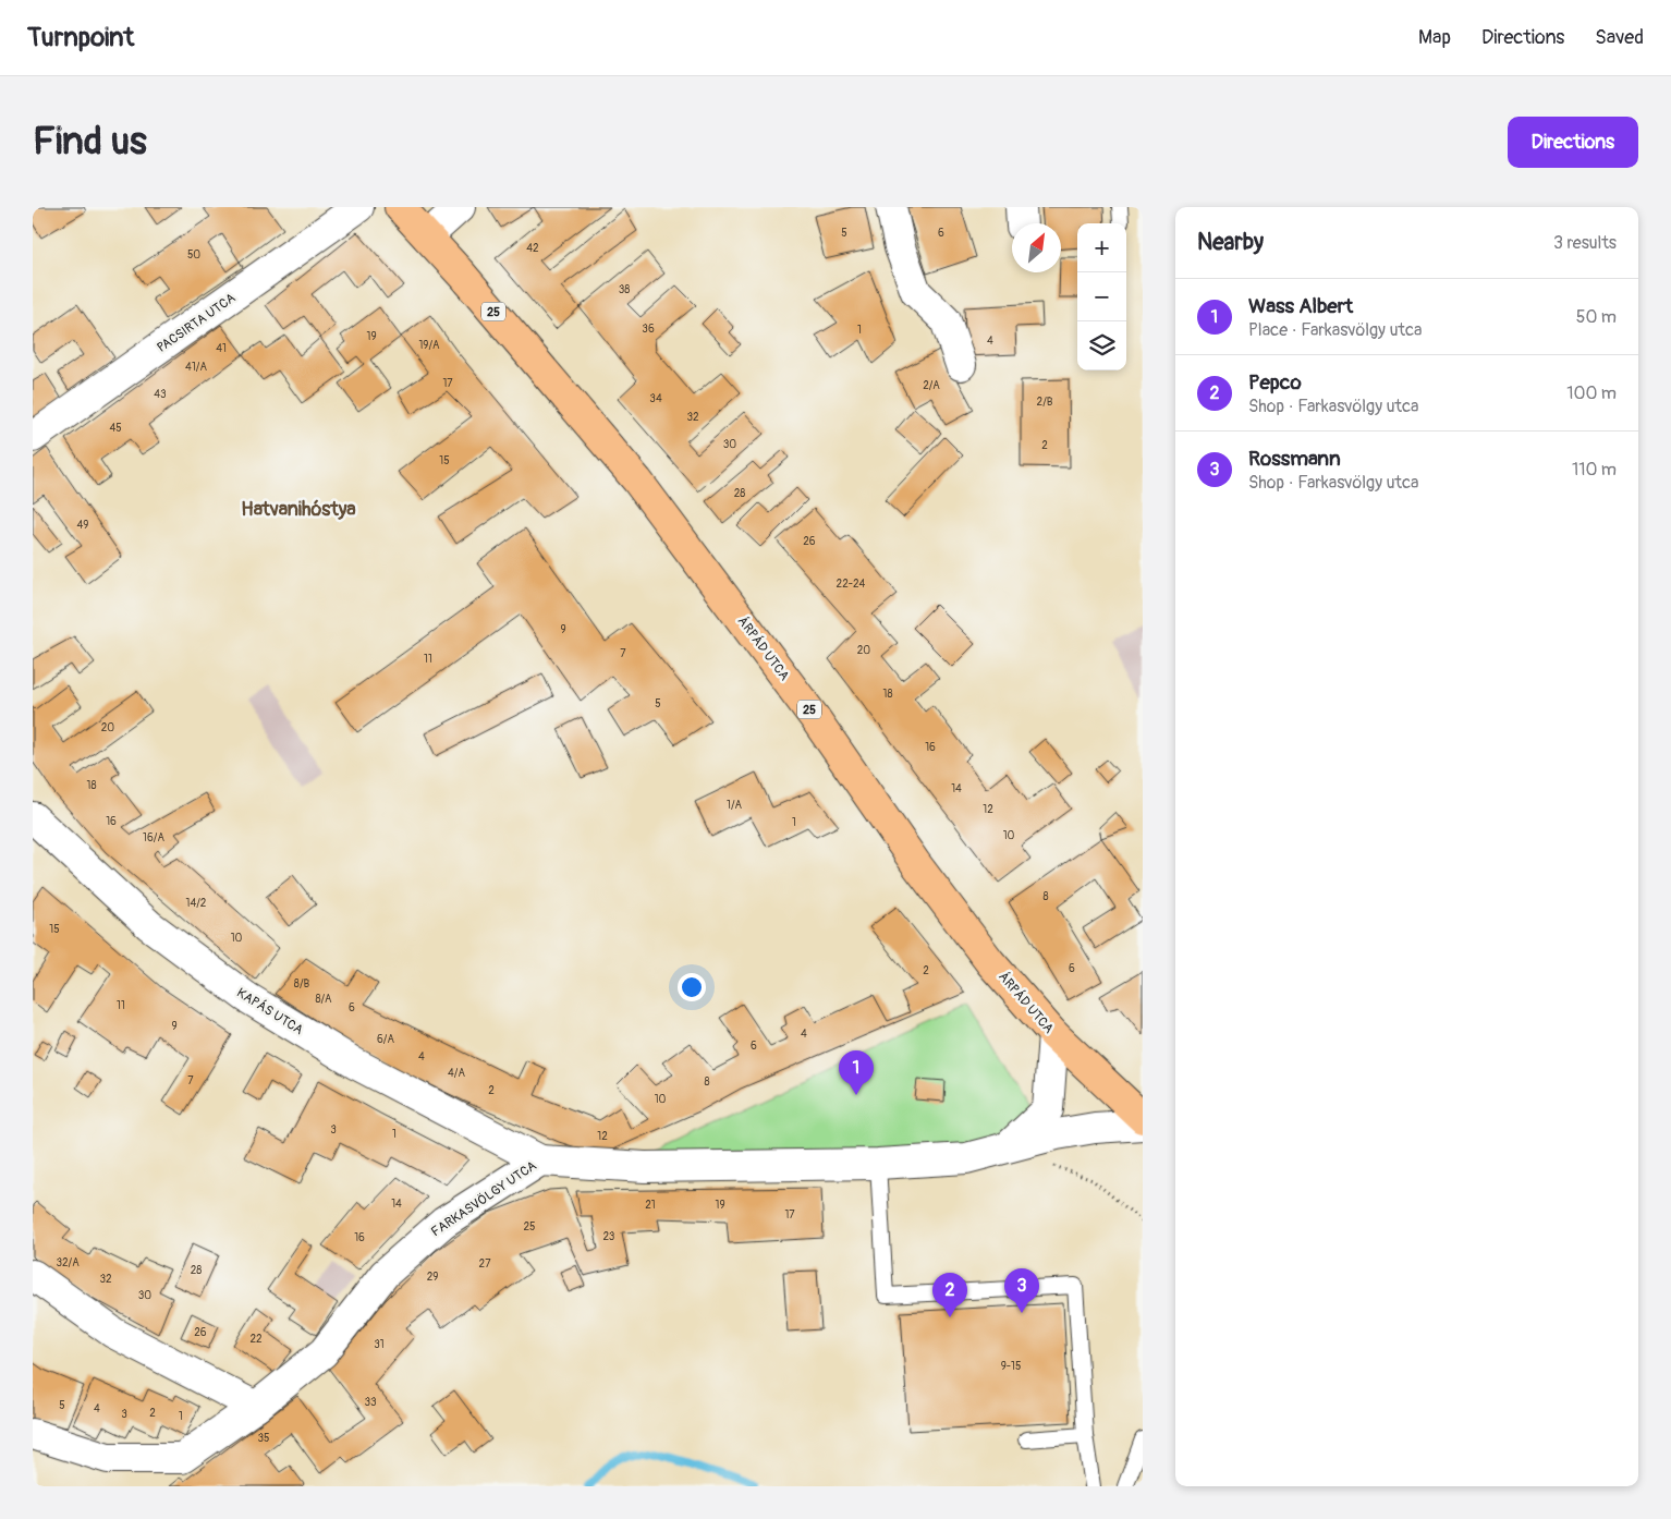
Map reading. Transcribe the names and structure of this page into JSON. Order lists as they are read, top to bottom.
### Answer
{
  "streets": {
    "main road": ["25", "ÁRPÁD UTCA"],
    "street": ["PACSIRTA UTCA", "KAPÁS UTCA", "FARKASVÖLGY UTCA"]
  },
  "crossings": [
    ["KAPÁS UTCA", "FARKASVÖLGY UTCA"]
  ],
  "districts": ["Hatvanihóstya"],
  "house_numbers": [
    "5",
    "6",
    "42",
    "50",
    "38",
    "36",
    "1",
    "19",
    "4",
    "19/A",
    "41",
    "41/A",
    "17",
    "2/A",
    "43",
    "34",
    "2/B",
    "32",
    "45",
    "30",
    "2",
    "15",
    "28",
    "49",
    "26",
    "22-24",
    "9",
    "20",
    "7",
    "11",
    "18",
    "5",
    "20",
    "16",
    "18",
    "14",
    "1/A",
    "12",
    "16",
    "1",
    "10",
    "16/A",
    "8",
    "14/2",
    "15",
    "10",
    "6",
    "2",
    "8/B",
    "8/A",
    "11",
    "6",
    "9",
    "4",
    "6/A",
    "6",
    "4",
    "4/A",
    "7",
    "8",
    "2",
    "10",
    "3",
    "1",
    "12",
    "14",
    "21",
    "19",
    "17",
    "25",
    "23",
    "16",
    "32/A",
    "27",
    "28",
    "29",
    "32",
    "30",
    "26",
    "22",
    "31",
    "9-15",
    "33",
    "5",
    "4",
    "2",
    "3",
    "1",
    "35"
  ],
  "north": "top right",
  "page": {
    "header": "Turnpoint",
    "nav": ["Map", "Directions", "Saved"],
    "buttons": "Directions",
    "title": "Find us",
    "heading": ["Nearby", "3 results"],
    "map_buttons": ["+", "−"],
    "list": [
      {
        "mark": "1",
        "name": "Wass Albert",
        "note": "Place · Farkasvölgy utca",
        "value": "50 m"
      },
      {
        "mark": "2",
        "name": "Pepco",
        "note": "Shop · Farkasvölgy utca",
        "value": "100 m"
      },
      {
        "mark": "3",
        "name": "Rossmann",
        "note": "Shop · Farkasvölgy utca",
        "value": "110 m"
      }
    ],
    "pins": ["1", "3", "2"]
  }
}
